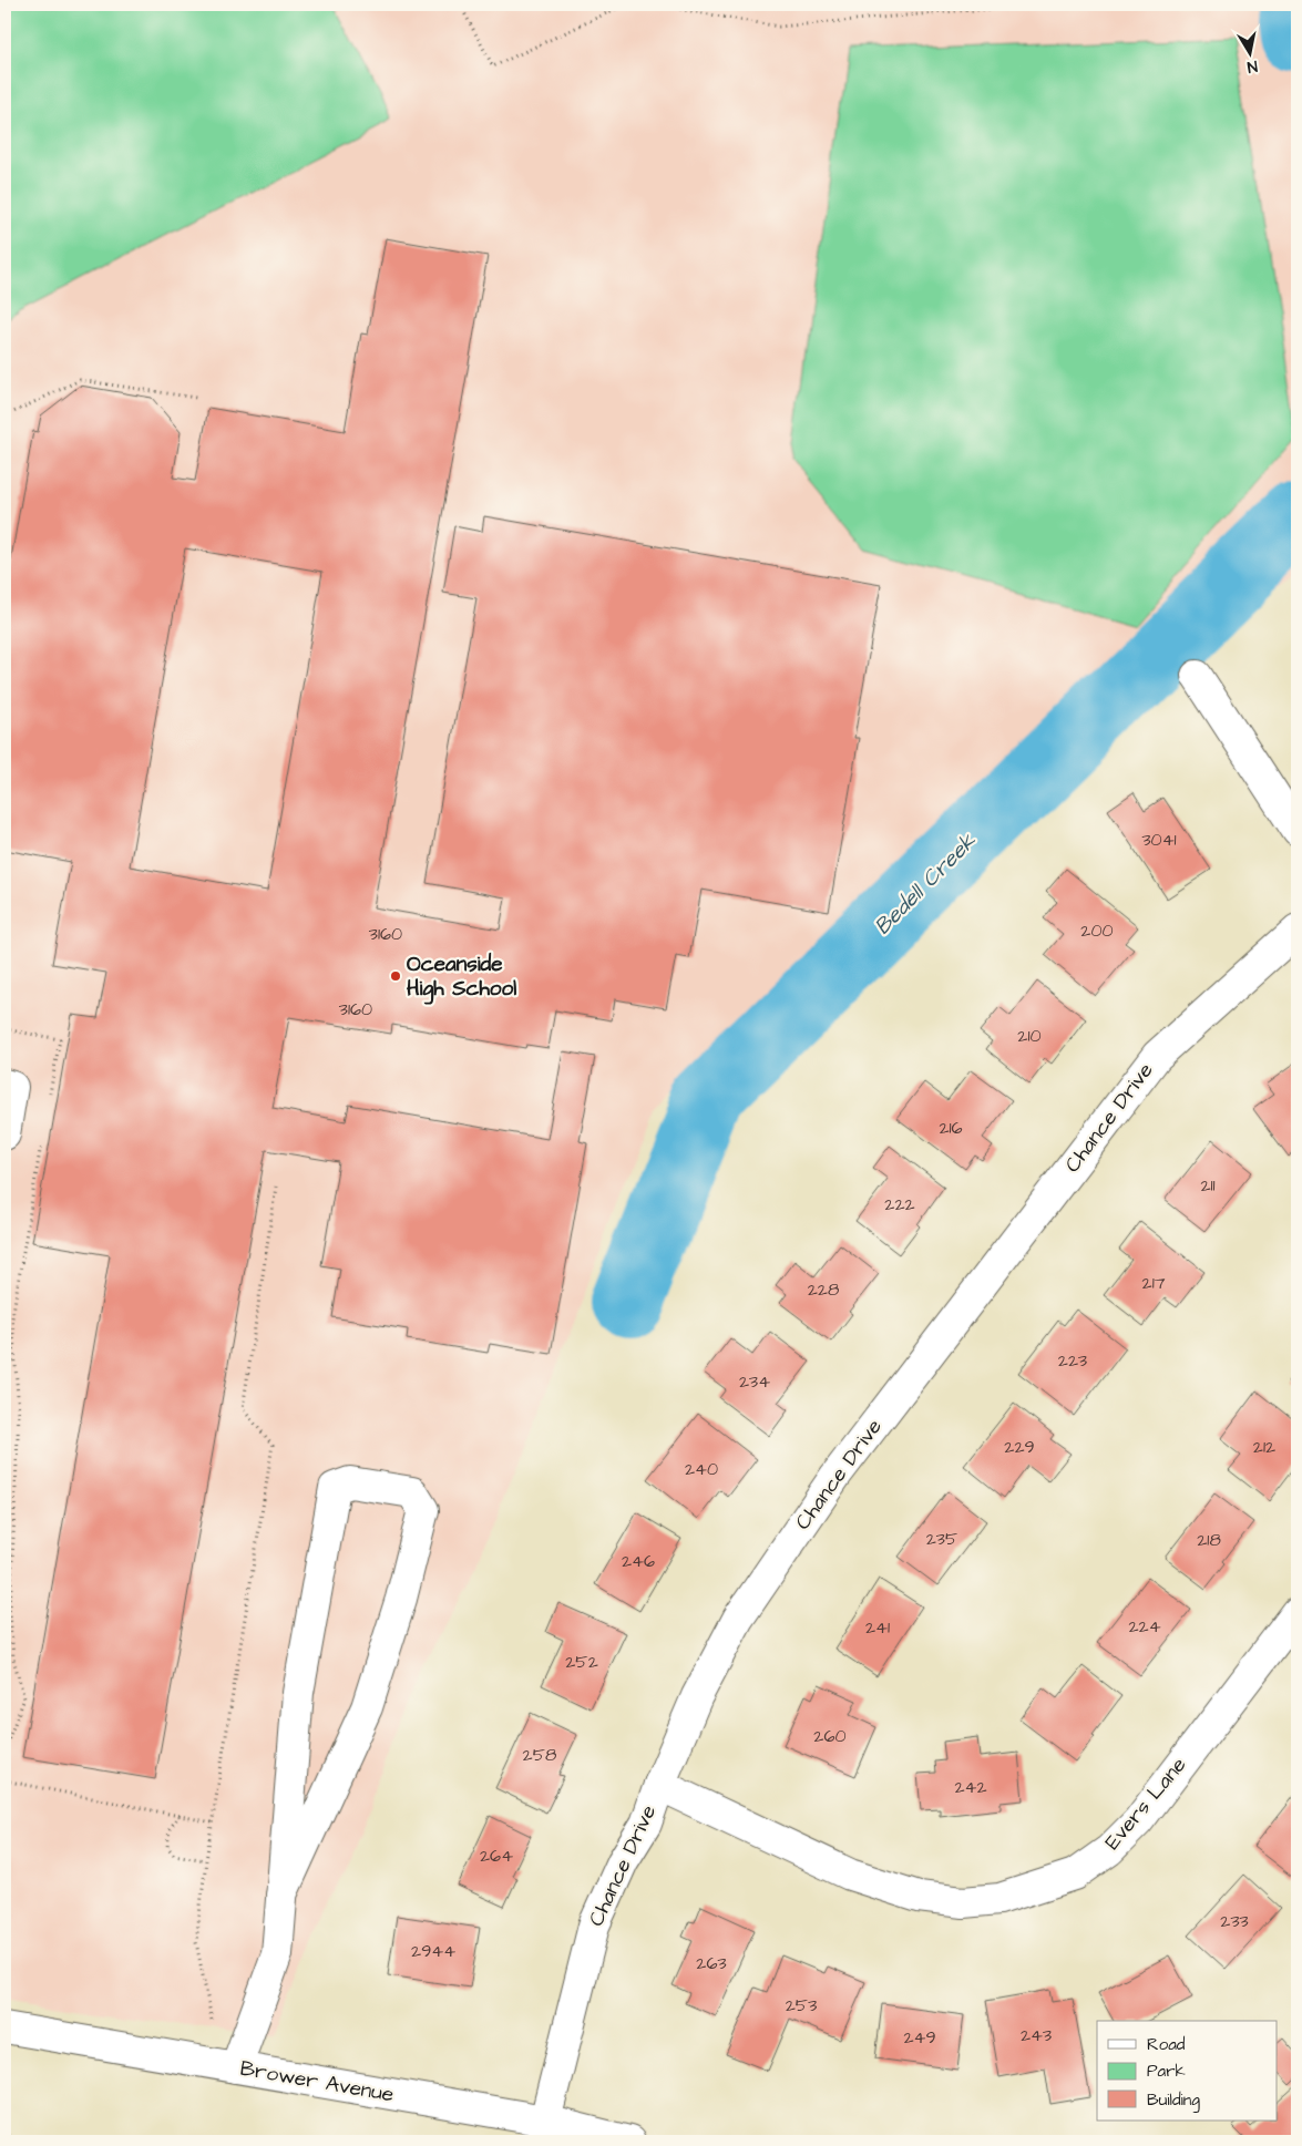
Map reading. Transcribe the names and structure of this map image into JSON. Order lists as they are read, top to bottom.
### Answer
{
  "streets": {
    "street": ["Chance Drive", "Evers Lane", "Brower Avenue"]
  },
  "crossings": [
    ["Chance Drive", "Evers Lane"],
    ["Chance Drive", "Brower Avenue"]
  ],
  "water": ["Bedell Creek"],
  "places": ["Oceanside High School"],
  "house_numbers": [
    "3041",
    "200",
    "3160",
    "3160",
    "210",
    "216",
    "211",
    "222",
    "217",
    "228",
    "223",
    "234",
    "229",
    "212",
    "240",
    "235",
    "218",
    "246",
    "224",
    "241",
    "252",
    "260",
    "258",
    "242",
    "264",
    "233",
    "2944",
    "263",
    "253",
    "243",
    "249"
  ],
  "legend": ["Road", "Park", "Building"],
  "north": "bottom"
}
